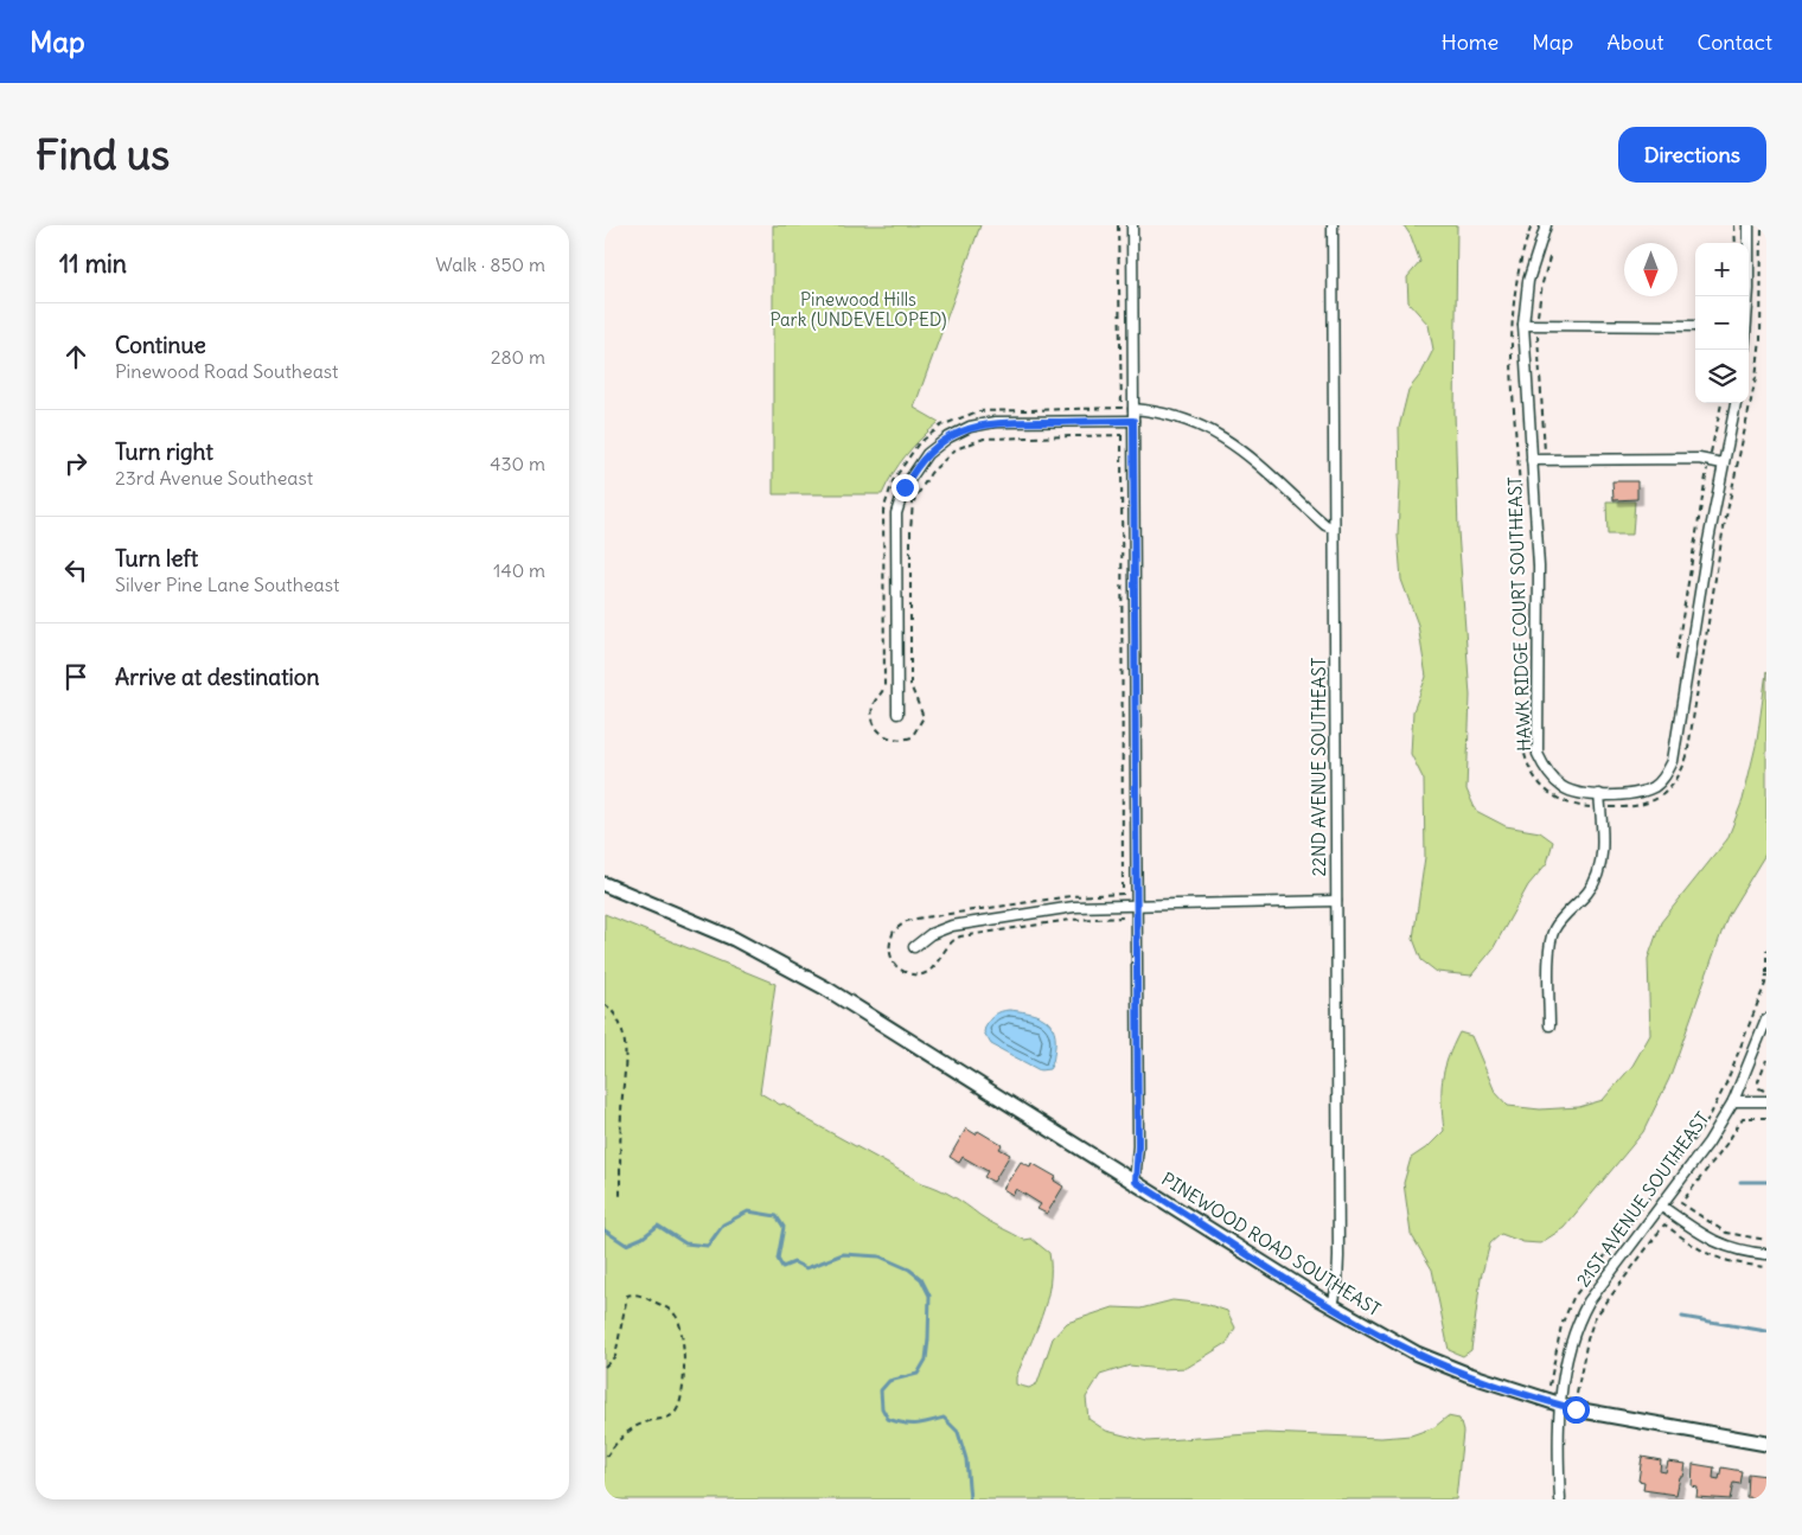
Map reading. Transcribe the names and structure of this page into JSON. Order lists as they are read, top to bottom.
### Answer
{
  "streets": {
    "street": [
      "HAWK RIDGE COURT SOUTHEAST",
      "22ND AVENUE SOUTHEAST",
      "21ST AVENUE SOUTHEAST",
      "PINEWOOD ROAD SOUTHEAST"
    ]
  },
  "crossings": [
    ["22ND AVENUE SOUTHEAST", "PINEWOOD ROAD SOUTHEAST"],
    ["21ST AVENUE SOUTHEAST", "PINEWOOD ROAD SOUTHEAST"]
  ],
  "parks": ["Pinewood Hills Park (UNDEVELOPED)"],
  "north": "bottom",
  "page": {
    "header": "Map",
    "nav": [
      "Home",
      "Map",
      "About",
      "Contact"
    ],
    "buttons": "Directions",
    "title": "Find us",
    "heading": ["11 min", "Walk · 850 m"],
    "map_buttons": ["+", "−"],
    "list": [
      ["Continue", "Pinewood Road Southeast", "280 m"],
      ["Turn right", "23rd Avenue Southeast", "430 m"],
      ["Turn left", "Silver Pine Lane Southeast", "140 m"],
      "Arrive at destination"
    ]
  }
}
